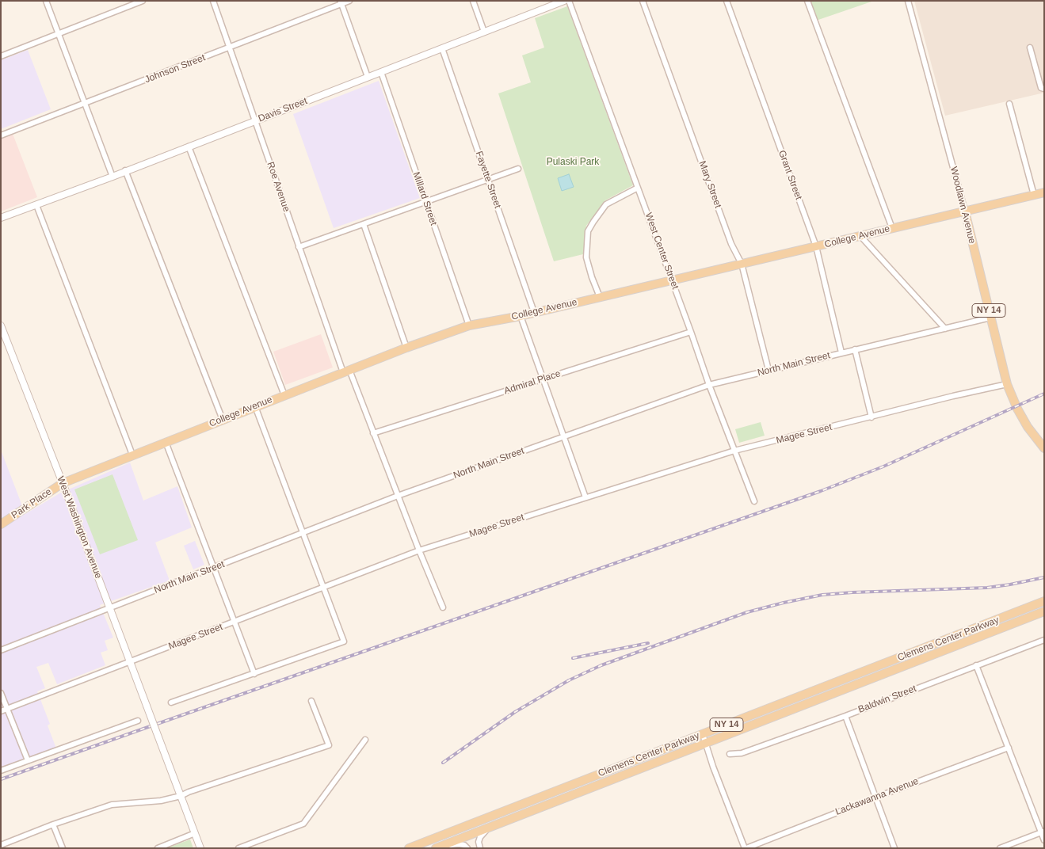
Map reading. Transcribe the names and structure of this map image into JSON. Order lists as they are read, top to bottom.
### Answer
{
  "streets": {
    "main road": [
      "Woodlawn Avenue",
      "College Avenue",
      "NY 14",
      "Park Place",
      "Clemens Center Parkway"
    ],
    "street": [
      "Johnson Street",
      "Davis Street",
      "Grant Street",
      "Fayette Street",
      "Mary Street",
      "Roe Avenue",
      "Millard Street",
      "West Center Street",
      "North Main Street",
      "Admiral Place",
      "Magee Street",
      "West Washington Avenue",
      "Baldwin Street",
      "Lackawanna Avenue"
    ]
  },
  "crossings": [
    ["Johnson Street", "Roe Avenue"],
    ["Davis Street", "Fayette Street"],
    ["Davis Street", "Roe Avenue"],
    ["Davis Street", "Millard Street"],
    ["Grant Street", "College Avenue"],
    ["Grant Street", "North Main Street"],
    ["Fayette Street", "College Avenue"],
    ["Mary Street", "College Avenue"],
    ["Mary Street", "North Main Street"],
    ["Roe Avenue", "College Avenue"],
    ["Roe Avenue", "North Main Street"],
    ["Roe Avenue", "Admiral Place"],
    ["Roe Avenue", "Magee Street"],
    ["Millard Street", "College Avenue"],
    ["Woodlawn Avenue", "College Avenue"],
    ["Woodlawn Avenue", "North Main Street"],
    ["Woodlawn Avenue", "Magee Street"],
    ["College Avenue", "West Center Street"],
    ["College Avenue", "Park Place"],
    ["College Avenue", "West Washington Avenue"],
    ["West Center Street", "North Main Street"],
    ["West Center Street", "Admiral Place"],
    ["West Center Street", "Magee Street"],
    ["North Main Street", "West Washington Avenue"],
    ["Magee Street", "West Washington Avenue"],
    ["Park Place", "West Washington Avenue"]
  ],
  "parks": ["Pulaski Park"]
}
